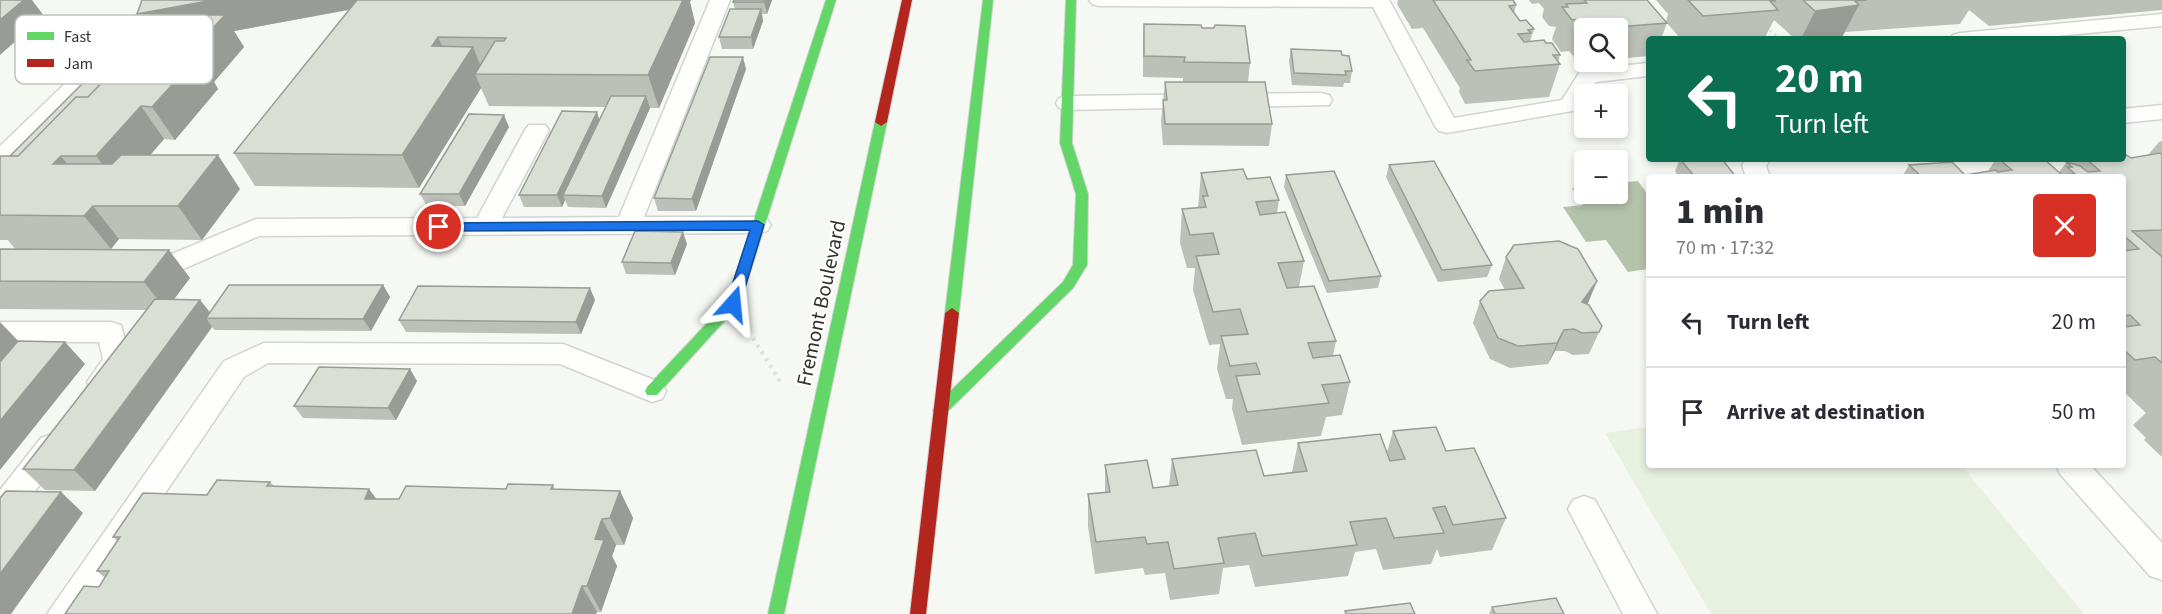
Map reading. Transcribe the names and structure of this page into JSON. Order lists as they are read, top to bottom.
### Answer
{
  "streets": {
    "main road": ["Fremont Boulevard"]
  },
  "legend": ["Fast", "Jam"],
  "page": {
    "map_buttons": ["+", "−"],
    "turn": ["20 m", "Turn left"],
    "heading": ["1 min", "70 m · 17:32"],
    "list": [
      {
        "name": "Turn left",
        "value": "20 m"
      },
      {
        "name": "Arrive at destination",
        "value": "50 m"
      }
    ]
  }
}
